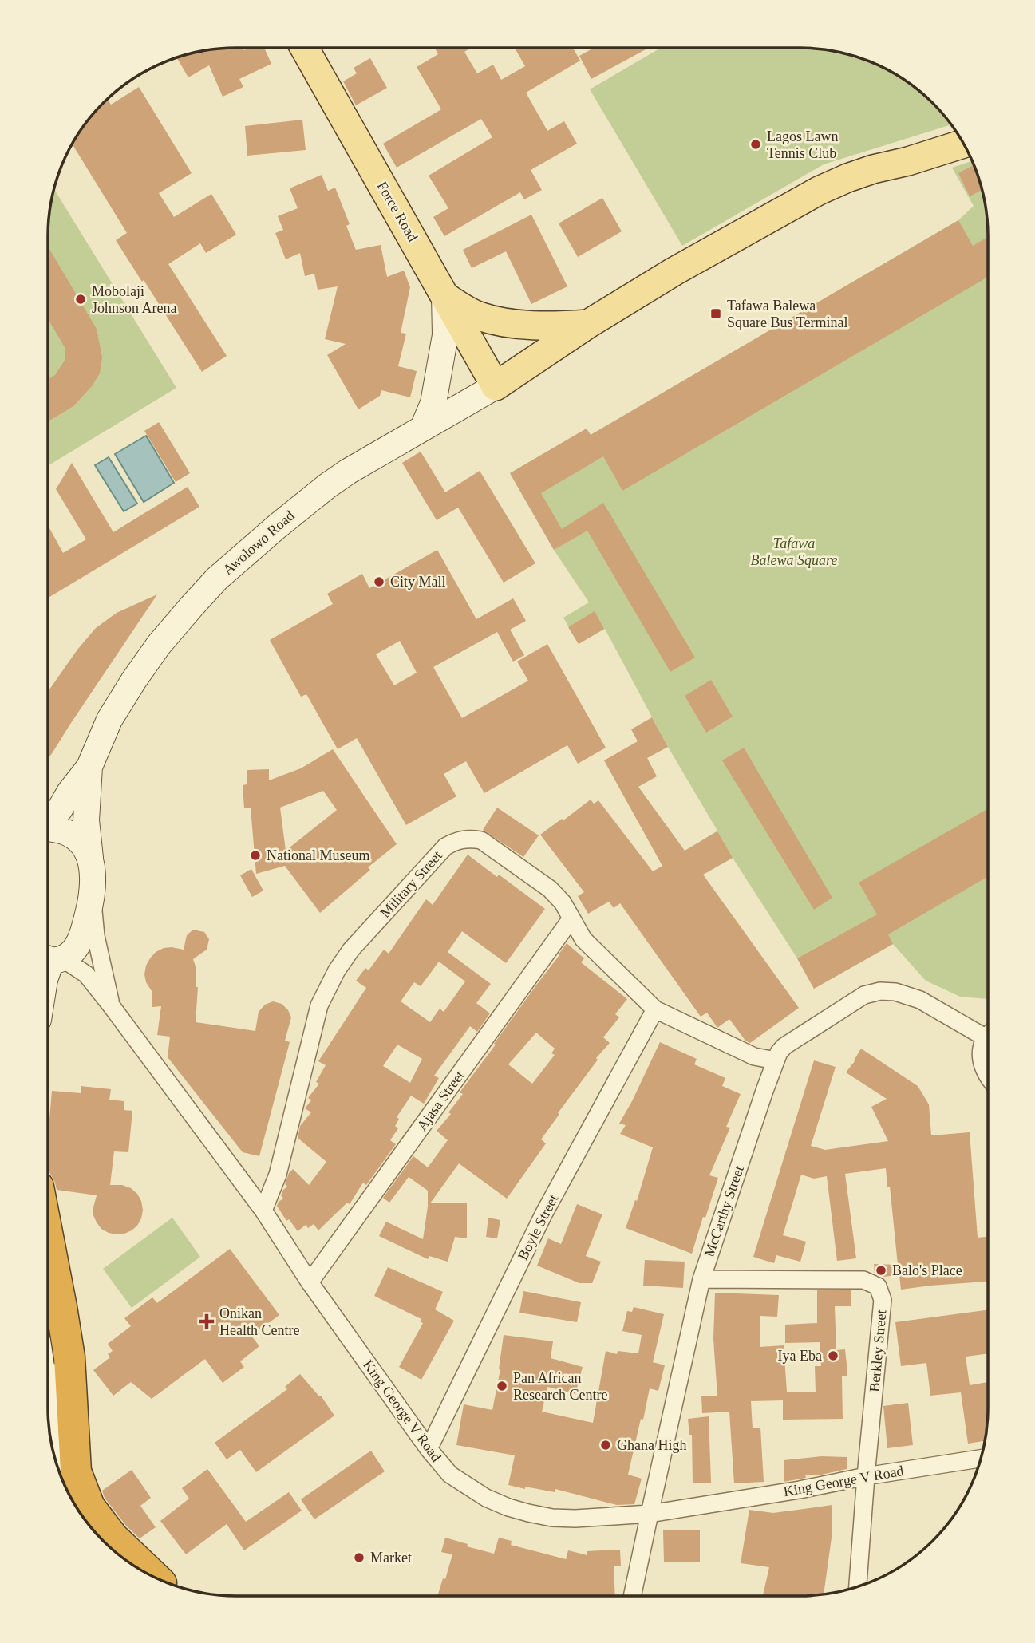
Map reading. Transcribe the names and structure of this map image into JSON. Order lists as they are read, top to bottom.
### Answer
{
  "streets": {
    "main road": ["Force Road", "Awolowo Road"],
    "street": [
      "Military Street",
      "Ajasa Street",
      "McCarthy Street",
      "Boyle Street",
      "Berkley Street",
      "King George V Road"
    ]
  },
  "crossings": [
    ["Force Road", "Awolowo Road"],
    ["Military Street", "Ajasa Street"],
    ["Military Street", "McCarthy Street"],
    ["Military Street", "Boyle Street"],
    ["Military Street", "King George V Road"],
    ["Ajasa Street", "King George V Road"],
    ["McCarthy Street", "Berkley Street"],
    ["McCarthy Street", "King George V Road"],
    ["Boyle Street", "King George V Road"],
    ["Berkley Street", "King George V Road"]
  ],
  "parks": ["Tafawa Balewa Square"],
  "places": {
    "other": [
      "Lagos Lawn Tennis Club",
      "Mobolaji Johnson Arena",
      "City Mall",
      "National Museum",
      "Balo's Place",
      "Iya Eba",
      "Pan African Research Centre",
      "Ghana High",
      "Market"
    ],
    "transit": ["Tafawa Balewa Square Bus Terminal"],
    "health": ["Onikan Health Centre"]
  }
}
